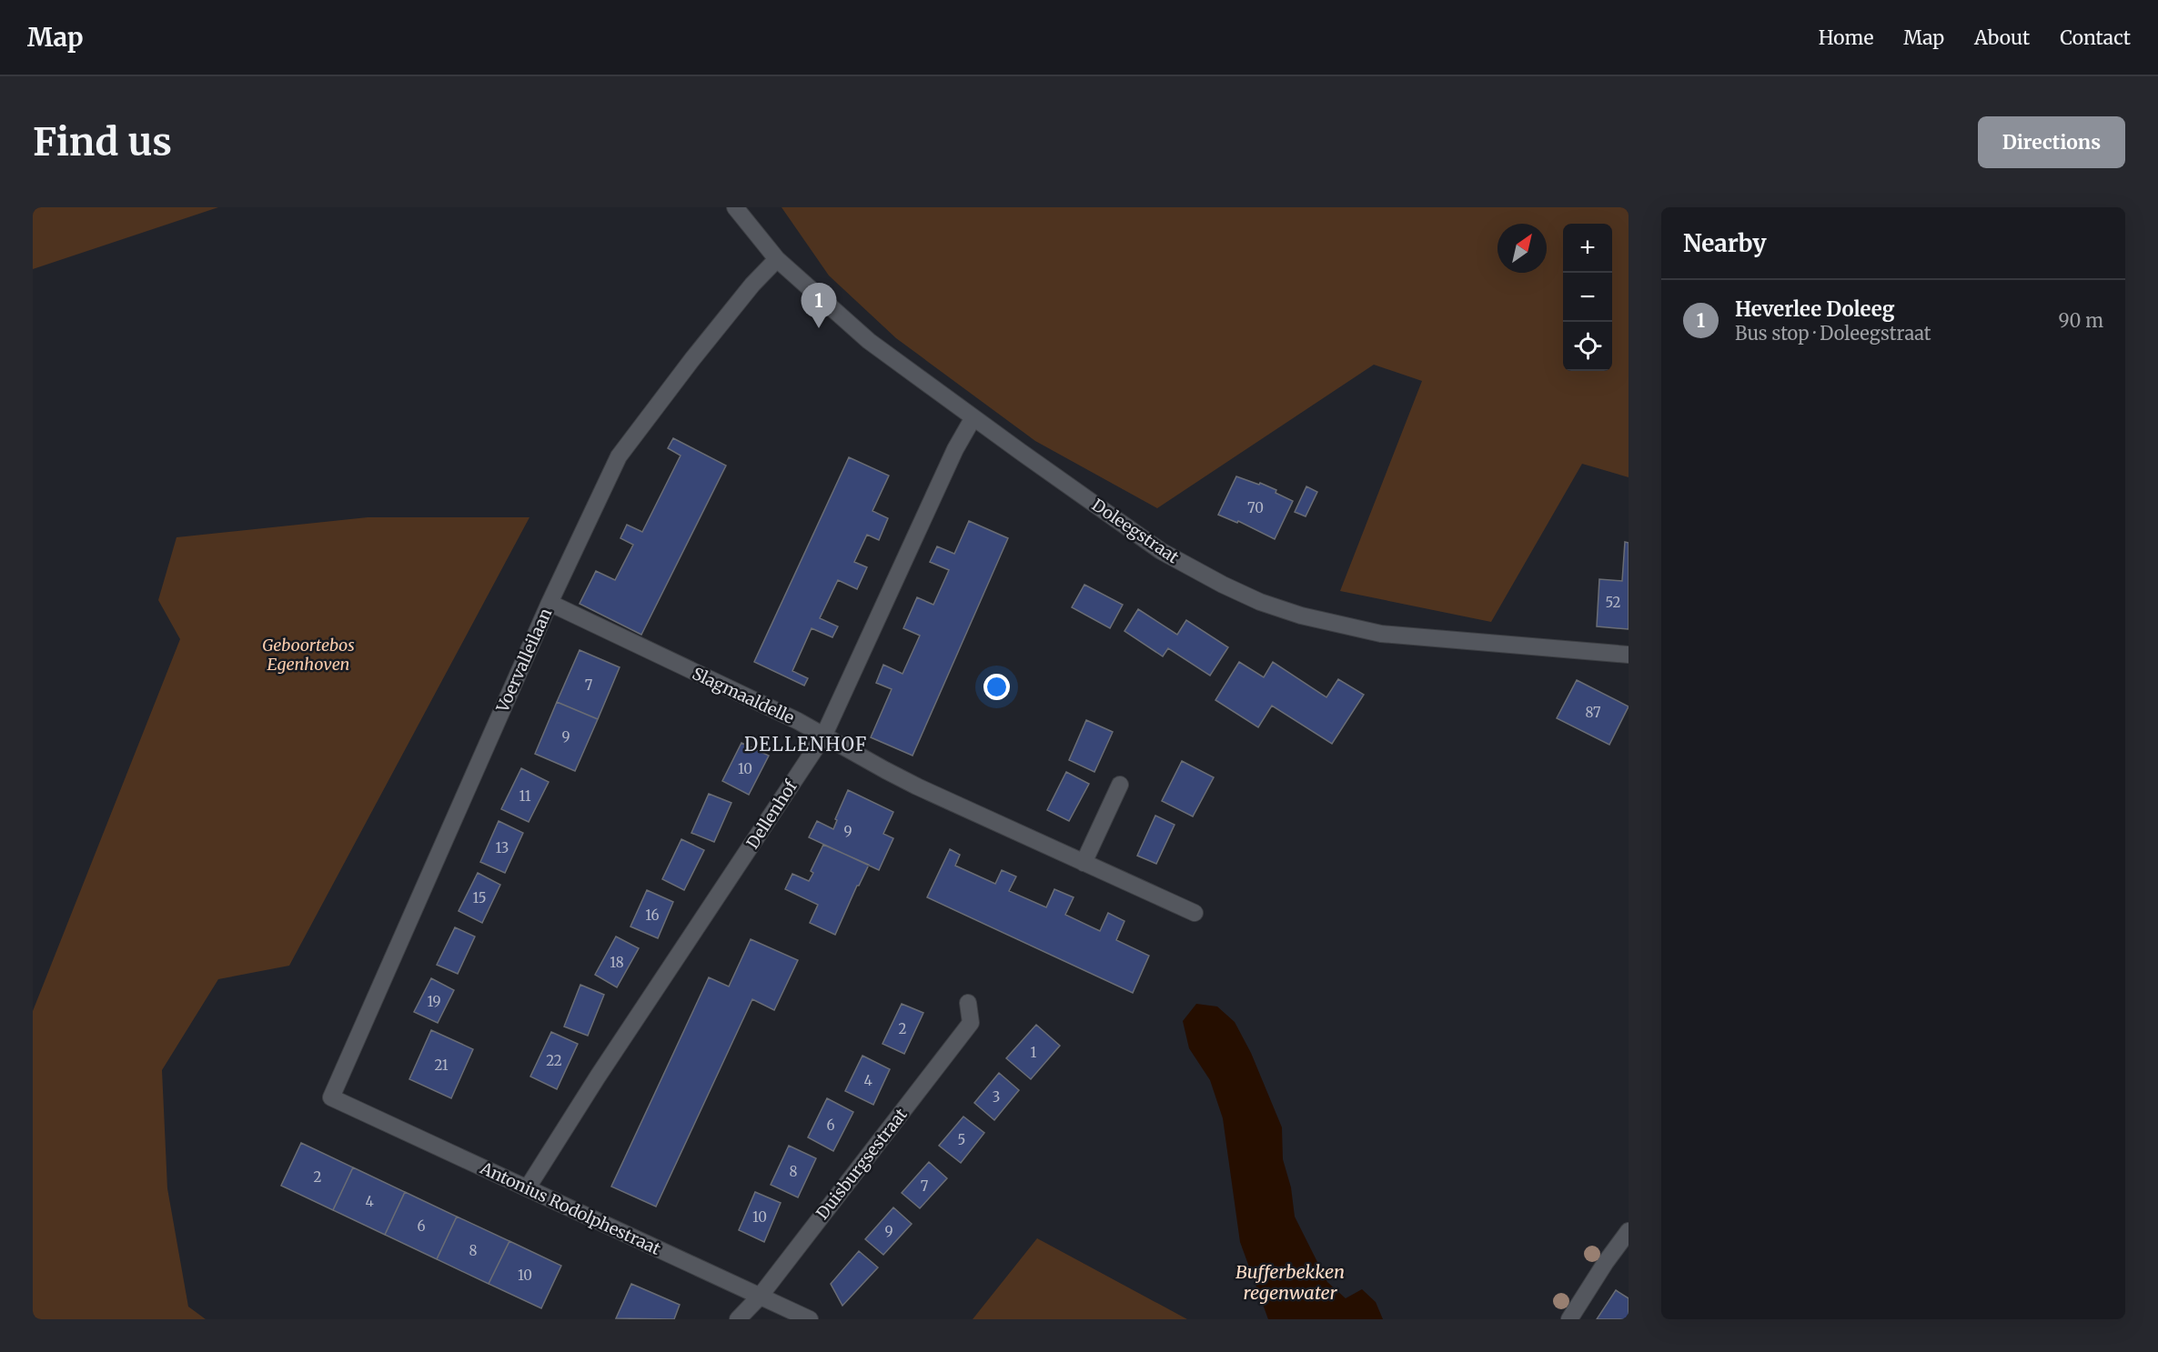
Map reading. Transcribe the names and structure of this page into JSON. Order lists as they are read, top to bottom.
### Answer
{
  "streets": {
    "street": [
      "Doleegstraat",
      "Voervalleilaan",
      "Slagmaaldelle",
      "Dellenhof",
      "Duisburgsestraat",
      "Antonius Rodolphestraat"
    ]
  },
  "crossings": [
    ["Doleegstraat", "Voervalleilaan"],
    ["Doleegstraat", "Dellenhof"],
    ["Voervalleilaan", "Slagmaaldelle"],
    ["Voervalleilaan", "Antonius Rodolphestraat"],
    ["Slagmaaldelle", "Dellenhof"],
    ["Dellenhof", "Antonius Rodolphestraat"],
    ["Duisburgsestraat", "Antonius Rodolphestraat"]
  ],
  "districts": ["DELLENHOF"],
  "water": ["Bufferbekken regenwater"],
  "parks": ["Geboortebos Egenhoven"],
  "house_numbers": [
    "70",
    "52",
    "7",
    "87",
    "9",
    "10",
    "11",
    "9",
    "13",
    "15",
    "16",
    "18",
    "19",
    "2",
    "1",
    "22",
    "21",
    "4",
    "3",
    "6",
    "5",
    "8",
    "2",
    "7",
    "4",
    "10",
    "6",
    "9",
    "8",
    "10"
  ],
  "north": "top right",
  "page": {
    "header": "Map",
    "nav": [
      "Home",
      "Map",
      "About",
      "Contact"
    ],
    "buttons": "Directions",
    "title": "Find us",
    "heading": "Nearby",
    "map_buttons": ["+", "−"],
    "list": [
      {
        "mark": "1",
        "name": "Heverlee Doleeg",
        "note": "Bus stop · Doleegstraat",
        "value": "90 m"
      }
    ],
    "pins": "1"
  }
}
